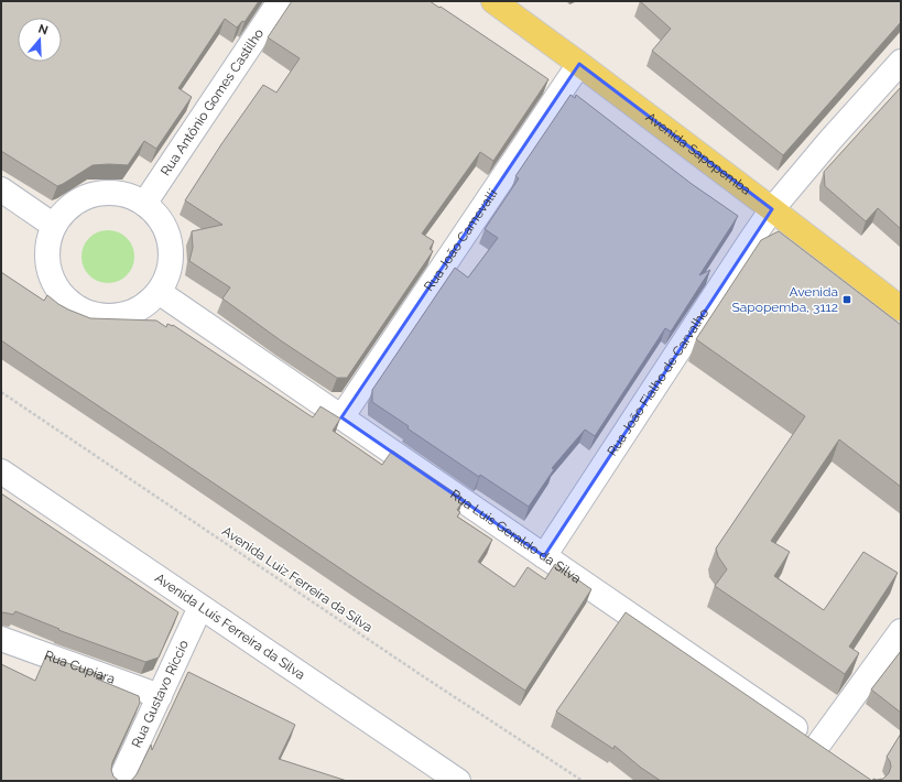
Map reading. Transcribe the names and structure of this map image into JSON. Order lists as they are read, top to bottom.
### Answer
{
  "streets": {
    "main road": ["Avenida Sapopemba"],
    "street": [
      "Rua Antônio Gomes Castilho",
      "Rua João Camevalli",
      "Rua João Fialho de Carvalho",
      "Rua Luis Geraldo da Silva",
      "Avenida Luís Ferreira da Silva",
      "Rua Cupiara",
      "Rua Gustavo Riccio"
    ],
    "path": ["Avenida Luiz Ferreira da Silva"]
  },
  "crossings": [
    ["Rua Antônio Gomes Castilho", "Rua Luis Geraldo da Silva"],
    ["Avenida Sapopemba", "Rua João Camevalli"],
    ["Avenida Sapopemba", "Rua João Fialho de Carvalho"],
    ["Rua João Camevalli", "Rua Luis Geraldo da Silva"],
    ["Rua João Fialho de Carvalho", "Rua Luis Geraldo da Silva"],
    ["Avenida Luís Ferreira da Silva", "Rua Gustavo Riccio"],
    ["Rua Cupiara", "Rua Gustavo Riccio"]
  ],
  "places": {
    "transit": ["Avenida Sapopemba, 3112"]
  },
  "north": "top"
}
